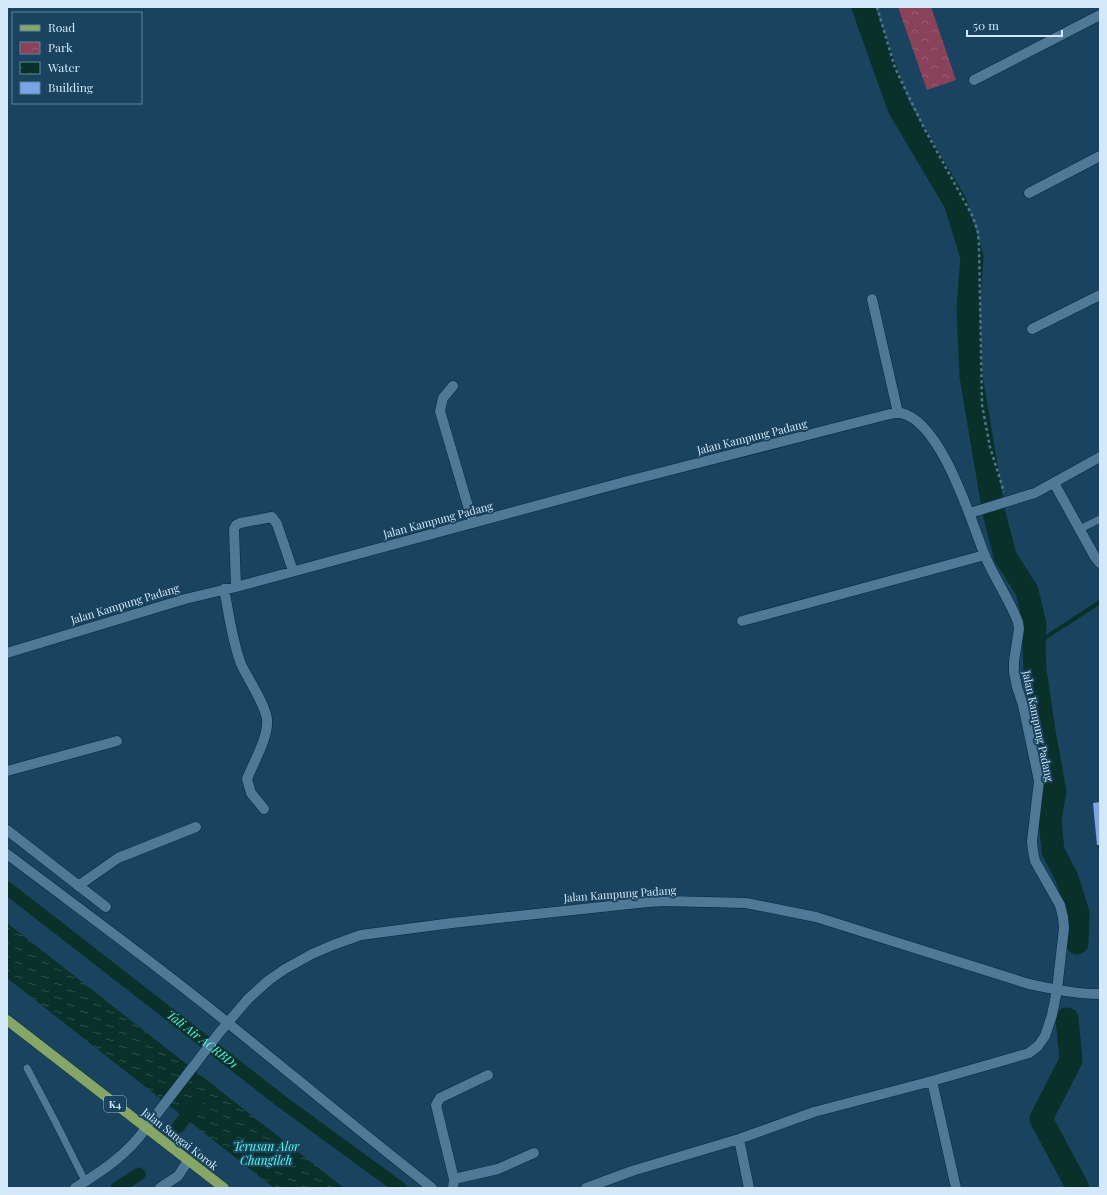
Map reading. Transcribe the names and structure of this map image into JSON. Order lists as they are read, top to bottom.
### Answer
{
  "streets": {
    "main road": ["K4", "Jalan Sungai Korok"],
    "street": ["Jalan Kampung Padang"]
  },
  "crossings": [
    ["Jalan Kampung Padang", "Jalan Sungai Korok"]
  ],
  "water": ["Tali Air ACRBD1", "Terusan Alor Changileh"],
  "legend": [
    "Road",
    "Park",
    "Water",
    "Building"
  ],
  "scale_bar": "50 m"
}
